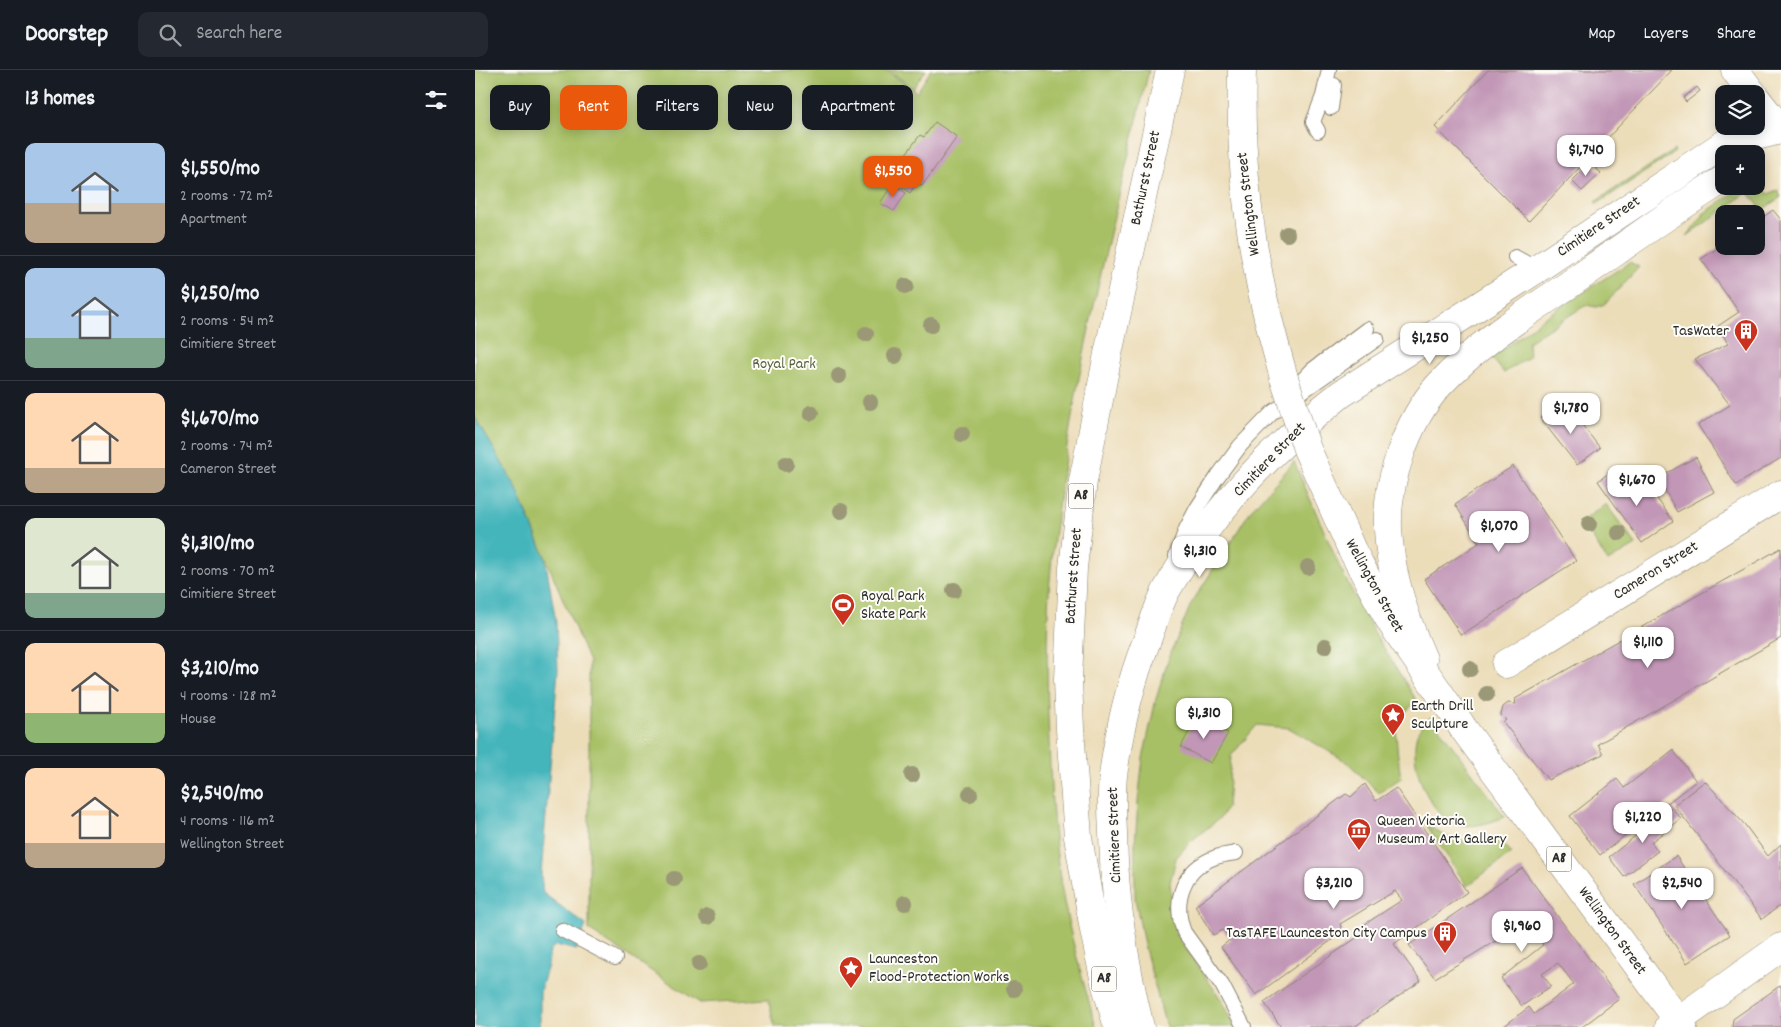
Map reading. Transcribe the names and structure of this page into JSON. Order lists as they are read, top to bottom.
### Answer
{
  "streets": {
    "main road": [
      "Bathurst Street",
      "Wellington Street",
      "Cimitiere Street",
      "A8",
      "Cameron Street"
    ]
  },
  "crossings": [
    ["Wellington Street", "Cimitiere Street"]
  ],
  "parks": ["Royal Park"],
  "places": {
    "building": ["TasWater", "TasTAFE Launceston City Campus"],
    "sports": ["Royal Park Skate Park"],
    "place": ["Earth Drill Sculpture", "Launceston Flood-Protection Works"],
    "museum": ["Queen Victoria Museum & Art Gallery"]
  },
  "page": {
    "header": "Doorstep",
    "search": "Search here",
    "nav": ["Map", "Layers", "Share"],
    "heading": "13 homes",
    "map_buttons": ["+", "−"],
    "chip": [
      "Buy",
      "Rent",
      "Filters",
      "New",
      "Apartment"
    ],
    "list": [
      {
        "name": "$1,550/mo",
        "note": "2 rooms · 72 m² · Apartment"
      },
      {
        "name": "$1,250/mo",
        "note": "2 rooms · 54 m² · Cimitiere Street"
      },
      {
        "name": "$1,670/mo",
        "note": "2 rooms · 74 m² · Cameron Street"
      },
      {
        "name": "$1,310/mo",
        "note": "2 rooms · 70 m² · Cimitiere Street"
      },
      {
        "name": "$3,210/mo",
        "note": "4 rooms · 128 m² · House"
      },
      {
        "name": "$2,540/mo",
        "note": "4 rooms · 116 m² · Wellington Street"
      }
    ],
    "price": [
      "$1,740",
      "$1,550",
      "$1,250",
      "$1,780",
      "$1,670",
      "$1,070",
      "$1,310",
      "$1,110",
      "$1,310",
      "$1,220",
      "$3,210",
      "$2,540",
      "$1,960"
    ]
  }
}
